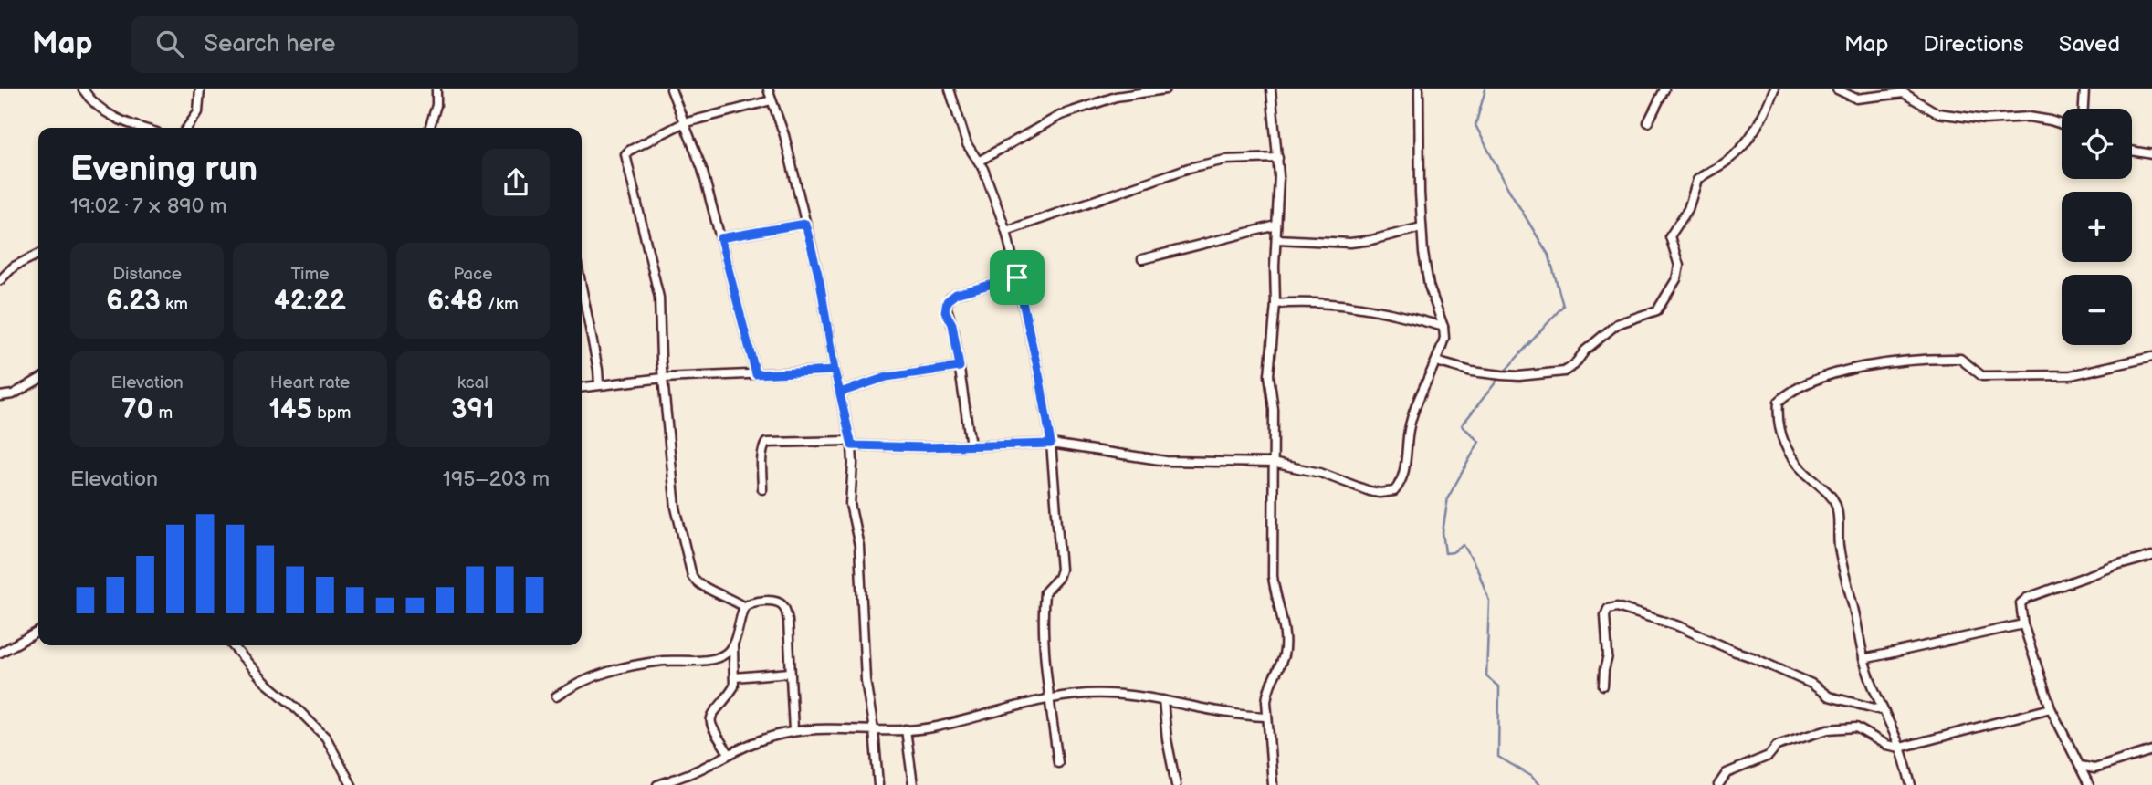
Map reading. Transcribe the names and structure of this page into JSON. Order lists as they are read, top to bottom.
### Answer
{
  "page": {
    "header": "Map",
    "search": "Search here",
    "nav": ["Map", "Directions", "Saved"],
    "map_buttons": ["+", "−"],
    "heading": ["Evening run", "19:02 · 7 × 890 m"],
    "stats": [
      ["Distance", "6.23 km"],
      ["Time", "42:22"],
      ["Pace", "6:48 /km"],
      ["Elevation", "70 m"],
      ["Heart rate", "145 bpm"],
      ["kcal", "391"]
    ],
    "chart": ["Elevation", "195–203 m"]
  }
}
